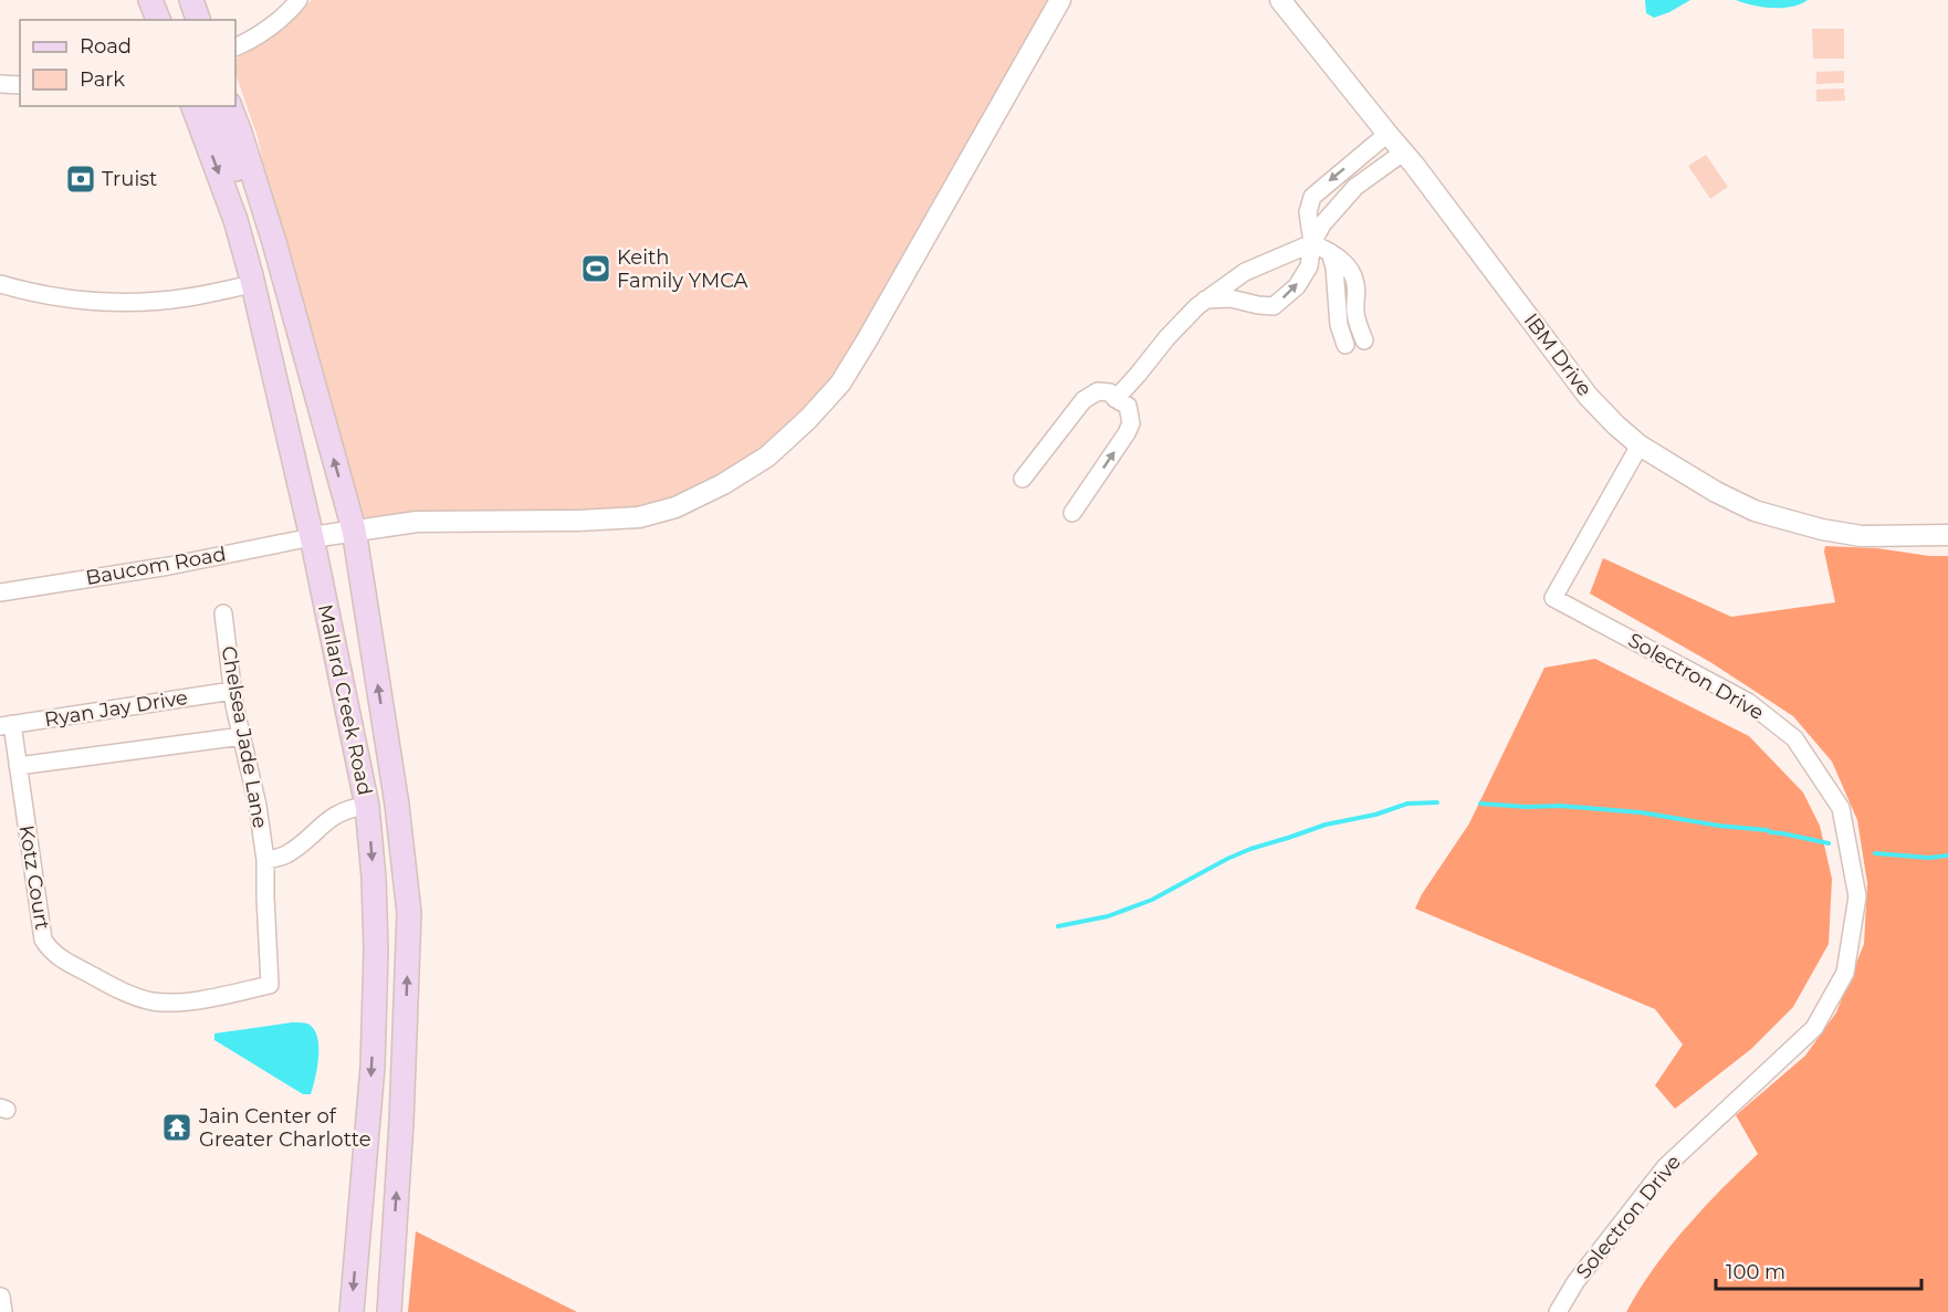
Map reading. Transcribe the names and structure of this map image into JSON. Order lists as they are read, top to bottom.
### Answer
{
  "streets": {
    "main road": ["Mallard Creek Road"],
    "street": [
      "IBM Drive",
      "Baucom Road",
      "Solectron Drive",
      "Ryan Jay Drive",
      "Chelsea Jade Lane",
      "Kotz Court"
    ]
  },
  "crossings": [
    ["IBM Drive", "Solectron Drive"],
    ["Baucom Road", "Mallard Creek Road"],
    ["Ryan Jay Drive", "Chelsea Jade Lane"],
    ["Ryan Jay Drive", "Kotz Court"],
    ["Chelsea Jade Lane", "Kotz Court"]
  ],
  "places": {
    "bank": ["Truist"],
    "sports": ["Keith Family YMCA"],
    "temple": ["Jain Center of Greater Charlotte"]
  },
  "legend": ["Road", "Park"],
  "scale_bar": "100 m"
}
